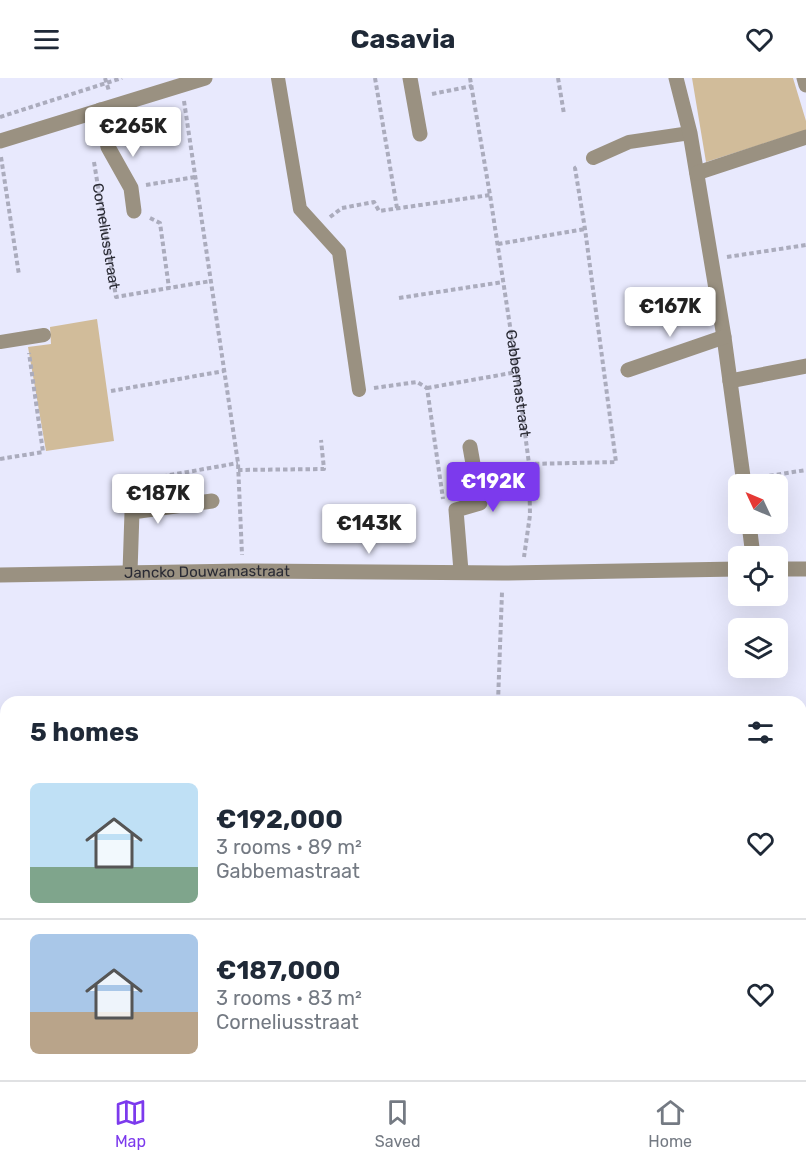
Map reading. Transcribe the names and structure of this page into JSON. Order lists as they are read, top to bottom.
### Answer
{
  "streets": {
    "street": ["Corneliusstraat", "Jancko Douwamastraat"],
    "path": ["Gabbemastraat"]
  },
  "crossings": [
    ["Gabbemastraat", "Jancko Douwamastraat"]
  ],
  "north": "top left",
  "page": {
    "header": "Casavia",
    "price": [
      "€265K",
      "€167K",
      "€192K",
      "€187K",
      "€143K"
    ],
    "heading": "5 homes",
    "list": [
      {
        "name": "€192,000",
        "note": "3 rooms · 89 m² · Gabbemastraat"
      },
      {
        "name": "€187,000",
        "note": "3 rooms · 83 m² · Corneliusstraat"
      }
    ],
    "tabs": ["Map", "Saved", "Home"]
  }
}
